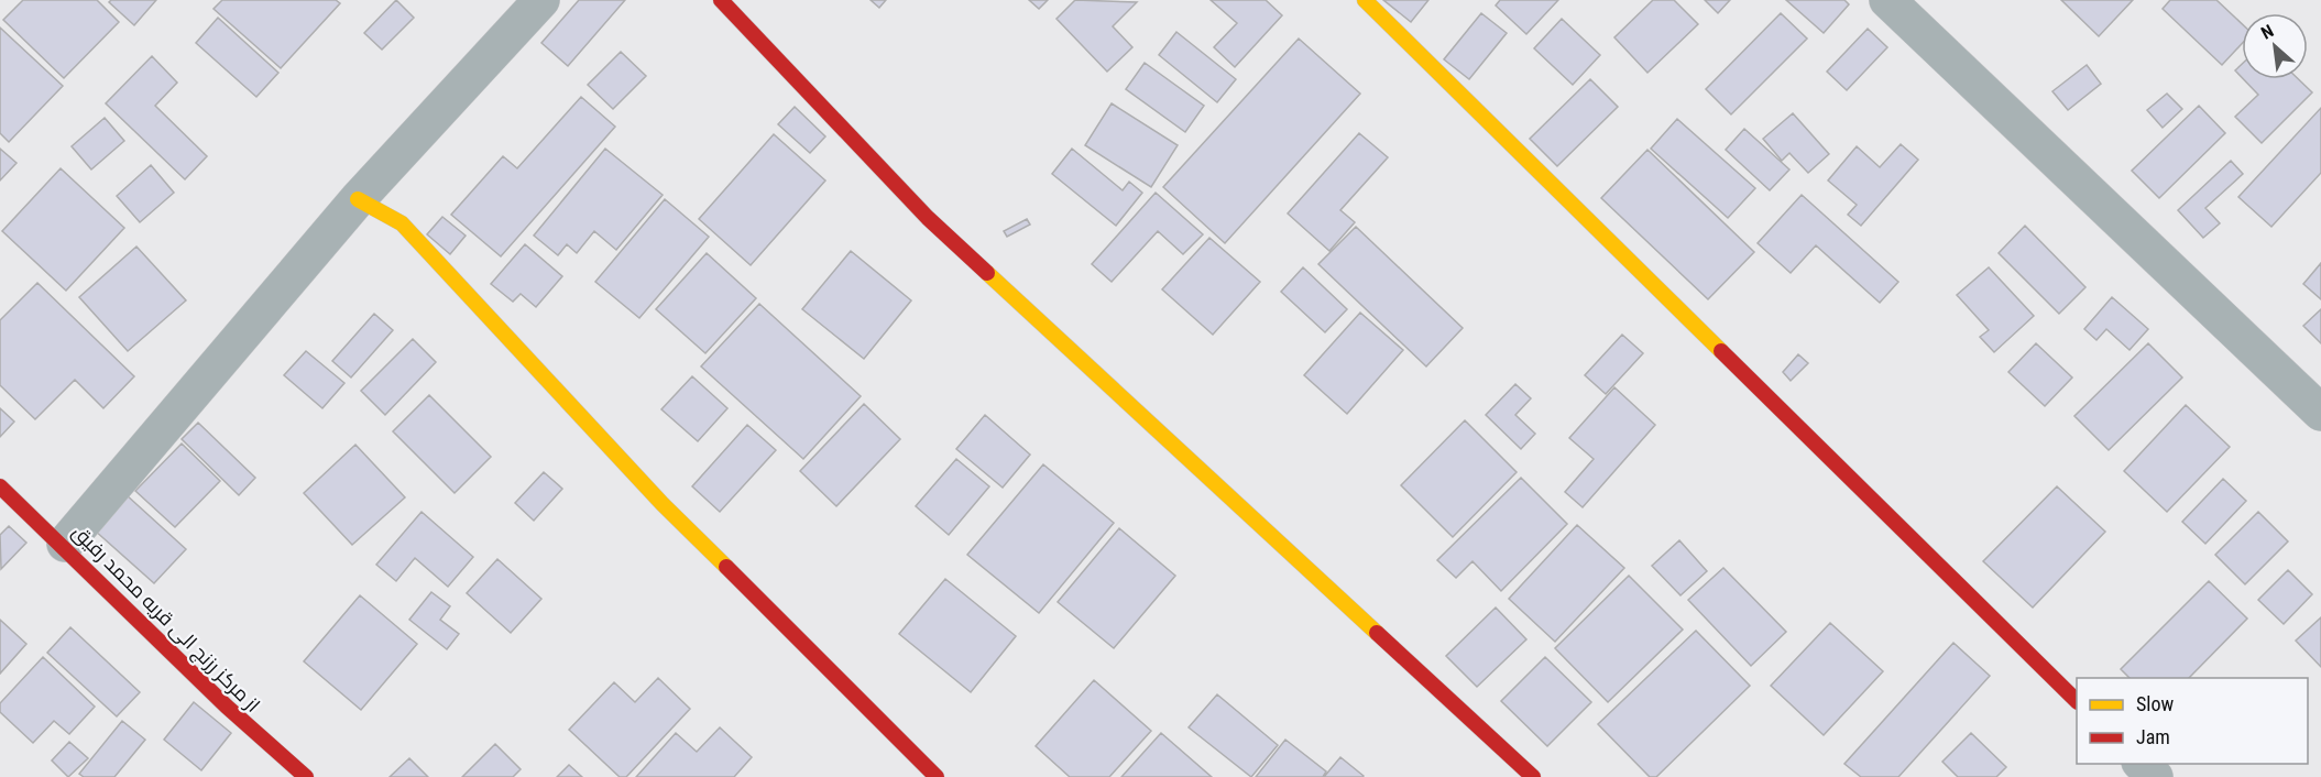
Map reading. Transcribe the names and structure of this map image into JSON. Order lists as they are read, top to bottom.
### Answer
{
  "streets": {
    "street": ["از مرکز رزنج الی قریه محمد رفیق"]
  },
  "legend": ["Slow", "Jam"],
  "north": "top left"
}
